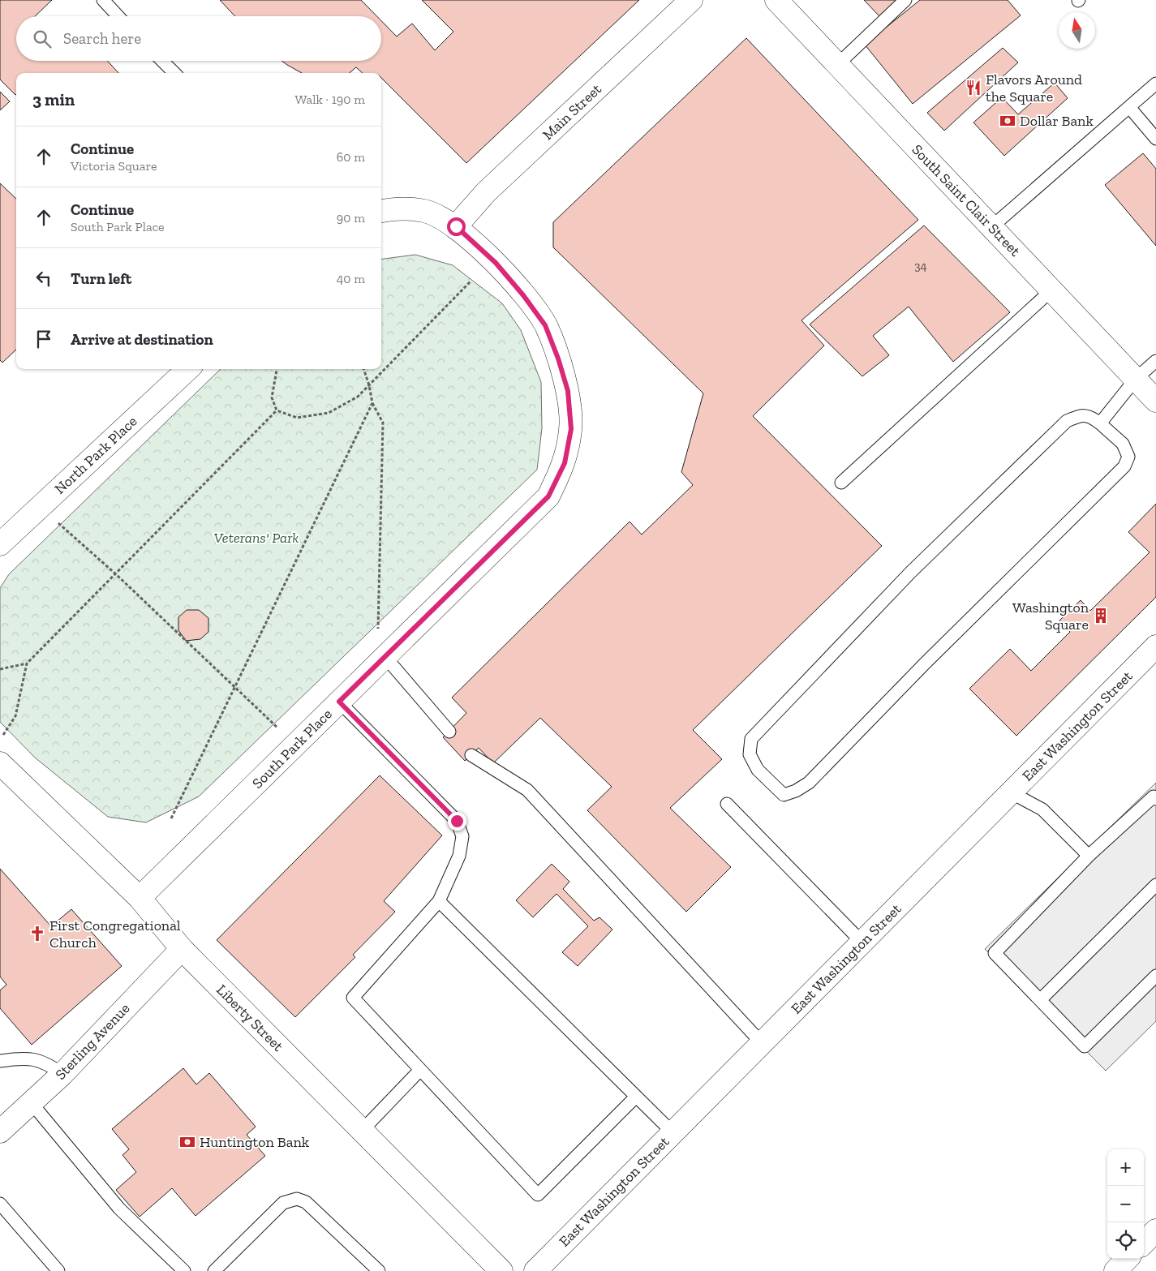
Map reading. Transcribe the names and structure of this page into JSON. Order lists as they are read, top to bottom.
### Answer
{
  "streets": {
    "street": [
      "Main Street",
      "South Saint Clair Street",
      "North Park Place",
      "East Washington Street",
      "South Park Place",
      "Liberty Street",
      "Sterling Avenue"
    ]
  },
  "crossings": [
    ["Main Street", "South Park Place"],
    ["South Park Place", "Liberty Street"],
    ["Liberty Street", "Sterling Avenue"]
  ],
  "parks": ["Veterans' Park"],
  "places": {
    "restaurant": ["Flavors Around the Square"],
    "bank": ["Dollar Bank", "Huntington Bank"],
    "building": ["Washington Square"],
    "church": ["First Congregational Church"]
  },
  "house_numbers": ["34"],
  "north": "top",
  "page": {
    "search": "Search here",
    "heading": ["3 min", "Walk · 190 m"],
    "list": [
      ["Continue", "Victoria Square", "60 m"],
      ["Continue", "South Park Place", "90 m"],
      ["Turn left", "40 m"],
      "Arrive at destination"
    ],
    "map_buttons": ["+", "−"]
  }
}
